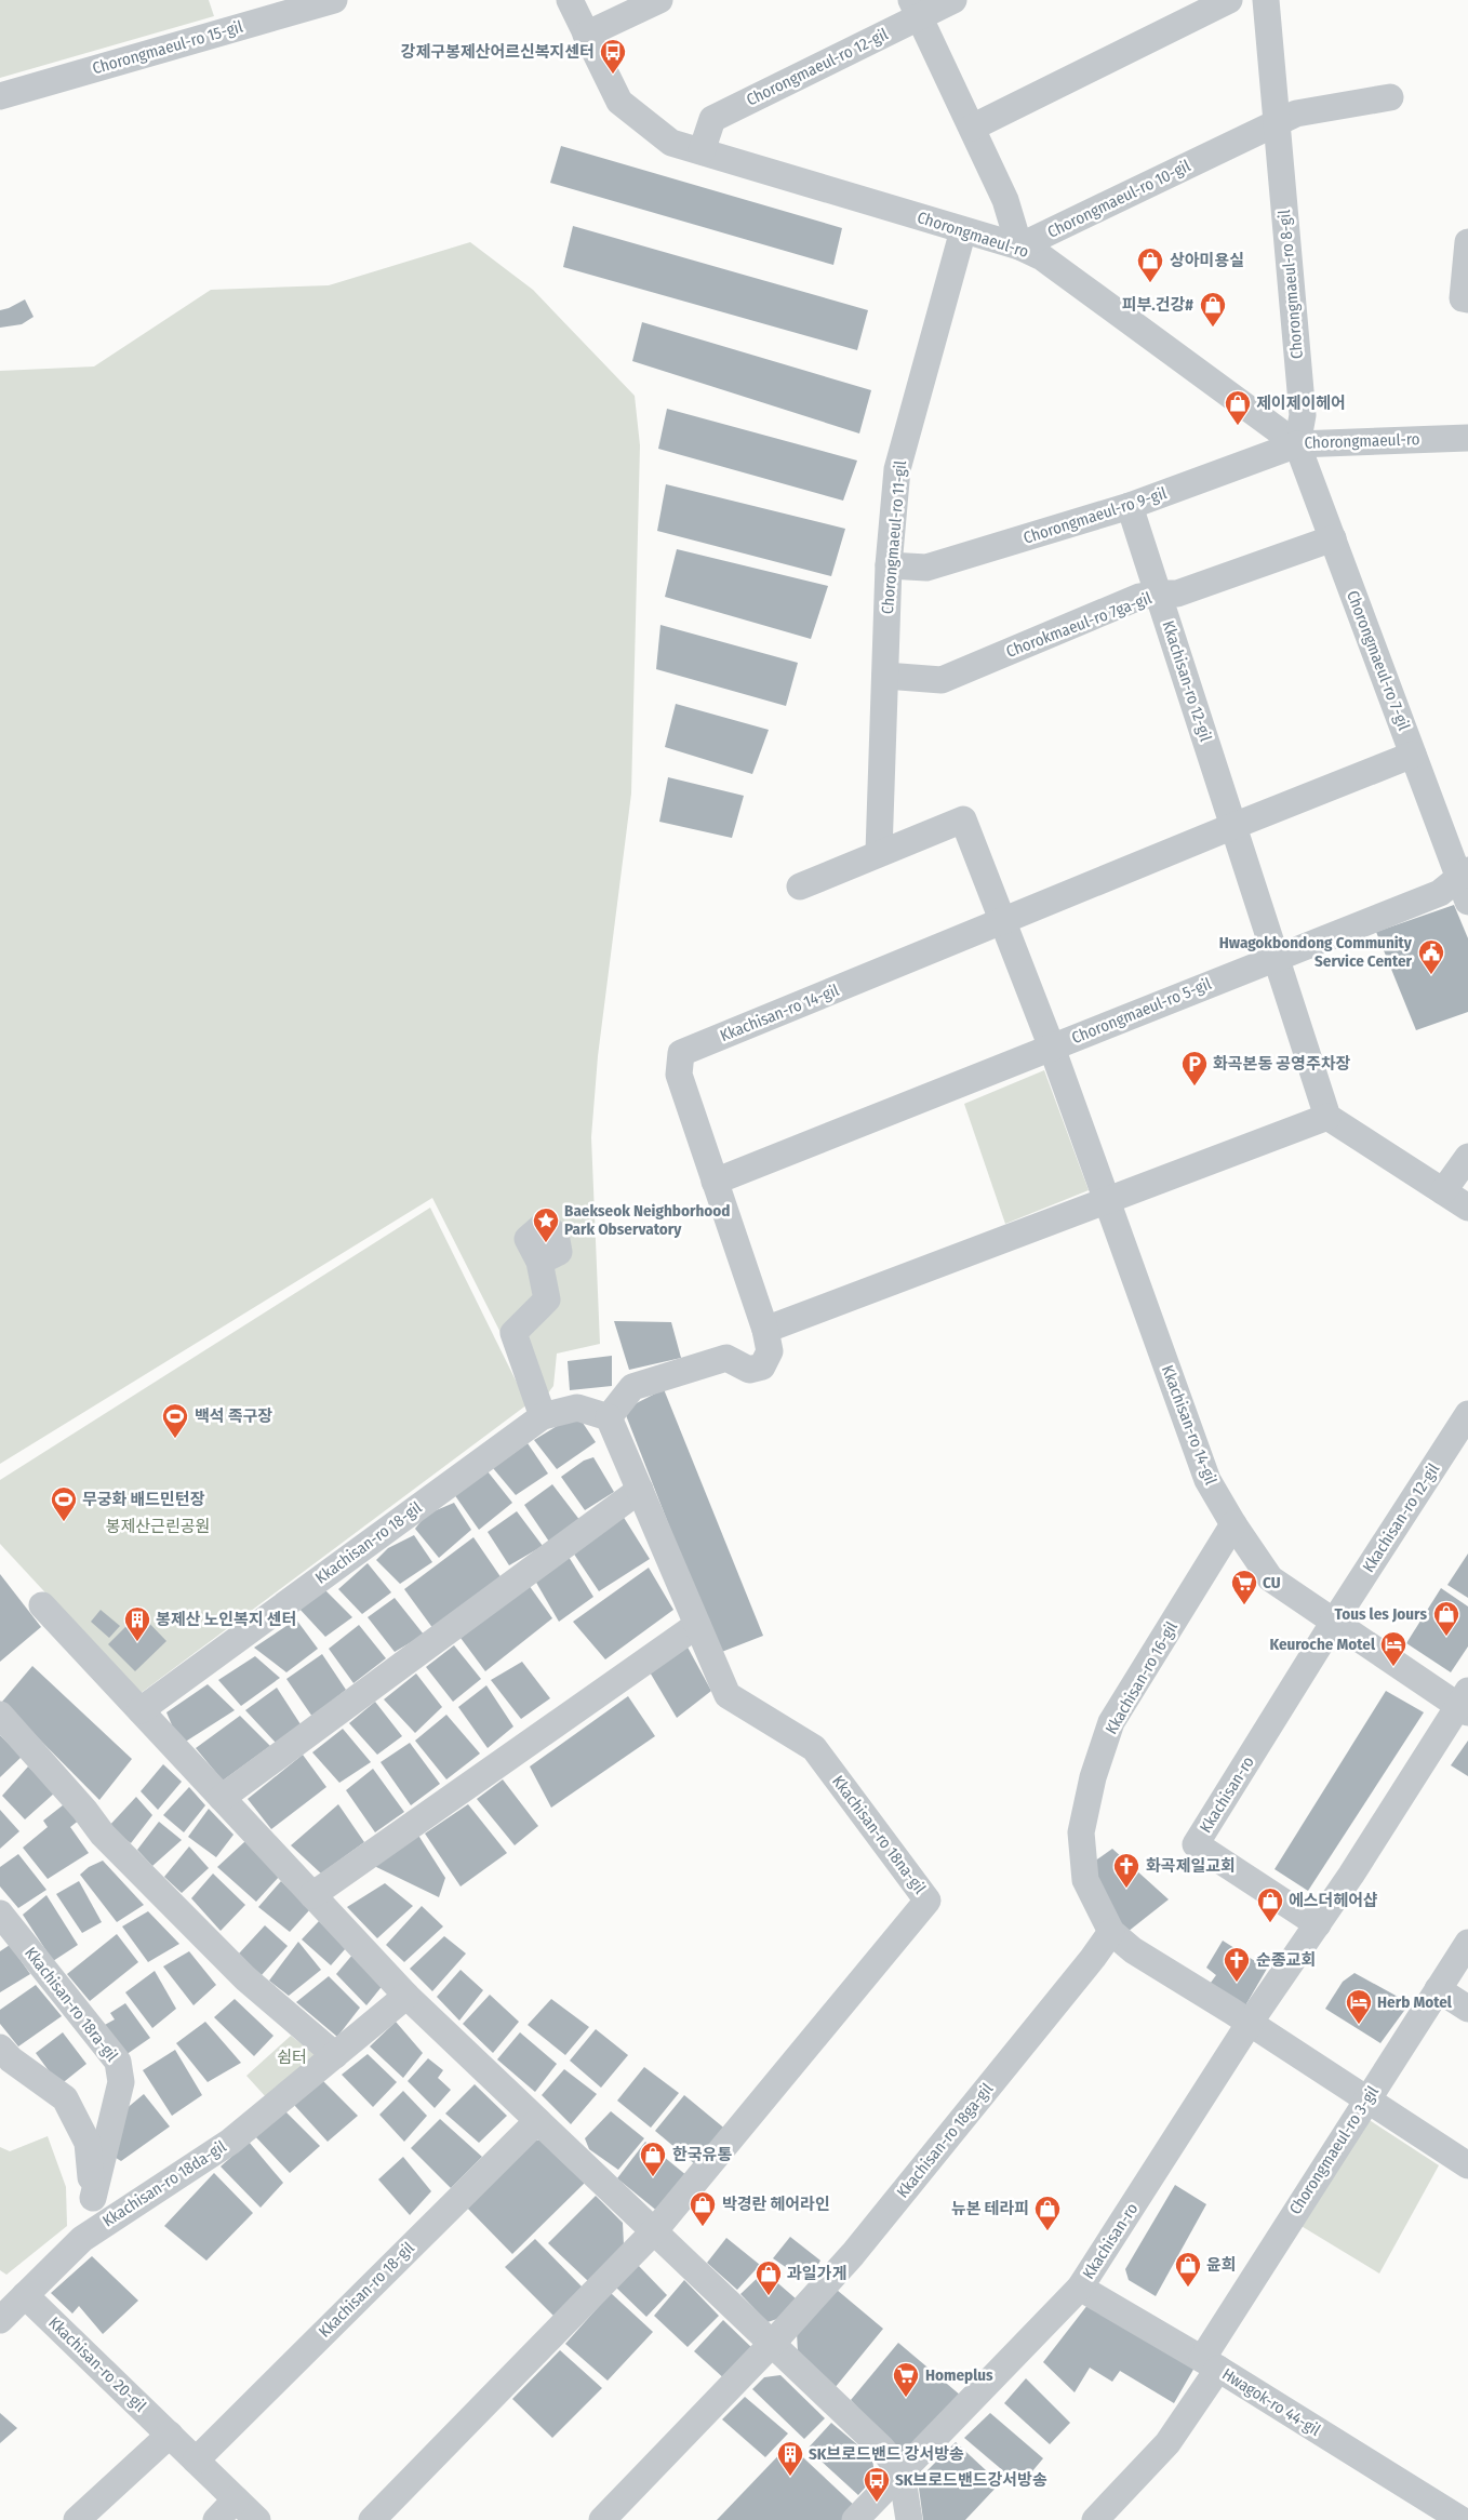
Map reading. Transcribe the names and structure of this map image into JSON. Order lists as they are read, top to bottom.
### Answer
{
  "streets": {
    "street": [
      "Chorongmaeul-ro 15-gil",
      "Chorongmaeul-ro 12-gil",
      "Chorongmaeul-ro 10-gil",
      "Chorongmaeul-ro",
      "Chorongmaeul-ro 8-gil",
      "Chorongmaeul-ro 9-gil",
      "Chorongmaeul-ro 11-gil",
      "Chorokmaeul-ro 7ga-gil",
      "Chorongmaeul-ro 7-gil",
      "Kkachisan-ro 12-gil",
      "Chorongmaeul-ro 5-gil",
      "Kkachisan-ro 14-gil",
      "Kkachisan-ro 18-gil",
      "Kkachisan-ro 16-gil",
      "Kkachisan-ro",
      "Kkachisan-ro 18na-gil",
      "Kkachisan-ro 18ra-gil",
      "Kkachisan-ro 18ga-gil",
      "Chorongmaeul-ro 3-gil",
      "Kkachisan-ro 18da-gil",
      "Kkachisan-ro 20-gil",
      "Hwagok-ro 44-gil"
    ]
  },
  "crossings": [
    ["Chorongmaeul-ro 12-gil", "Chorongmaeul-ro"],
    ["Chorongmaeul-ro 10-gil", "Chorongmaeul-ro"],
    ["Chorongmaeul-ro 10-gil", "Chorongmaeul-ro 8-gil"],
    ["Chorongmaeul-ro", "Chorongmaeul-ro 8-gil"],
    ["Chorongmaeul-ro", "Chorongmaeul-ro 9-gil"],
    ["Chorongmaeul-ro", "Chorongmaeul-ro 11-gil"],
    ["Chorongmaeul-ro", "Chorongmaeul-ro 7-gil"],
    ["Chorongmaeul-ro 8-gil", "Chorongmaeul-ro 9-gil"],
    ["Chorongmaeul-ro 8-gil", "Chorongmaeul-ro 7-gil"],
    ["Chorongmaeul-ro 9-gil", "Chorongmaeul-ro 11-gil"],
    ["Chorongmaeul-ro 9-gil", "Chorongmaeul-ro 7-gil"],
    ["Chorongmaeul-ro 9-gil", "Kkachisan-ro 12-gil"],
    ["Chorongmaeul-ro 11-gil", "Chorokmaeul-ro 7ga-gil"],
    ["Chorongmaeul-ro 11-gil", "Kkachisan-ro 14-gil"],
    ["Chorokmaeul-ro 7ga-gil", "Chorongmaeul-ro 7-gil"],
    ["Chorokmaeul-ro 7ga-gil", "Kkachisan-ro 12-gil"],
    ["Chorongmaeul-ro 7-gil", "Chorongmaeul-ro 5-gil"],
    ["Kkachisan-ro 12-gil", "Chorongmaeul-ro 5-gil"],
    ["Kkachisan-ro 12-gil", "Kkachisan-ro 14-gil"],
    ["Kkachisan-ro 12-gil", "Kkachisan-ro"],
    ["Chorongmaeul-ro 5-gil", "Kkachisan-ro 14-gil"],
    ["Kkachisan-ro 14-gil", "Kkachisan-ro 18-gil"],
    ["Kkachisan-ro 14-gil", "Kkachisan-ro 16-gil"],
    ["Kkachisan-ro 14-gil", "Kkachisan-ro"],
    ["Kkachisan-ro 14-gil", "Kkachisan-ro 18na-gil"],
    ["Kkachisan-ro 18-gil", "Kkachisan-ro 18na-gil"],
    ["Kkachisan-ro 18-gil", "Kkachisan-ro 20-gil"],
    ["Kkachisan-ro 16-gil", "Kkachisan-ro"],
    ["Kkachisan-ro 16-gil", "Kkachisan-ro 18ga-gil"],
    ["Kkachisan-ro 16-gil", "Chorongmaeul-ro 3-gil"],
    ["Kkachisan-ro", "Hwagok-ro 44-gil"],
    ["Kkachisan-ro 18ra-gil", "Kkachisan-ro 18da-gil"],
    ["Chorongmaeul-ro 3-gil", "Hwagok-ro 44-gil"],
    ["Kkachisan-ro 18da-gil", "Kkachisan-ro 20-gil"]
  ],
  "parks": ["봉제산근린공원", "쉼터"],
  "places": {
    "bus stop": ["강제구봉제산어르신복지센터", "SK브로드밴드강서방송"],
    "shop": [
      "상아미용실",
      "피부.건강#",
      "제이제이헤어",
      "Tous les Jours",
      "에스더헤어샵",
      "한국유통",
      "박경란 헤어라인",
      "뉴본 테라피",
      "윤희",
      "과일가게"
    ],
    "public building": ["Hwagokbondong Community Service Center"],
    "parking": ["화곡본동 공영주차장"],
    "place": ["Baekseok Neighborhood Park Observatory"],
    "sports": ["백석 족구장", "무궁화 배드민턴장"],
    "supermarket": ["CU", "Homeplus"],
    "building": ["봉제산 노인복지 센터", "SK브로드밴드 강서방송"],
    "hotel": ["Keuroche Motel", "Herb Motel"],
    "church": ["화곡제일교회", "순종교회"]
  }
}
